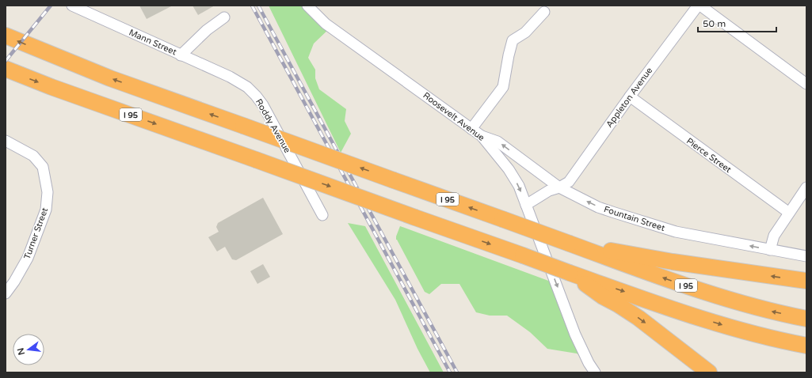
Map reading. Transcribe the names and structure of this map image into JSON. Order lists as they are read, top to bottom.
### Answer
{
  "streets": {
    "highway": ["I 95"],
    "street": [
      "Mann Street",
      "Appleton Avenue",
      "Roosevelt Avenue",
      "Roddy Avenue",
      "Pierce Street",
      "Fountain Street",
      "Turner Street"
    ]
  },
  "crossings": [
    ["Mann Street", "Roddy Avenue"],
    ["Appleton Avenue", "Roosevelt Avenue"],
    ["Appleton Avenue", "Pierce Street"],
    ["Appleton Avenue", "Fountain Street"],
    ["Roosevelt Avenue", "Fountain Street"]
  ],
  "one_way": ["Roosevelt Avenue", "Fountain Street"],
  "scale_bar": "50 m",
  "north": "left"
}
